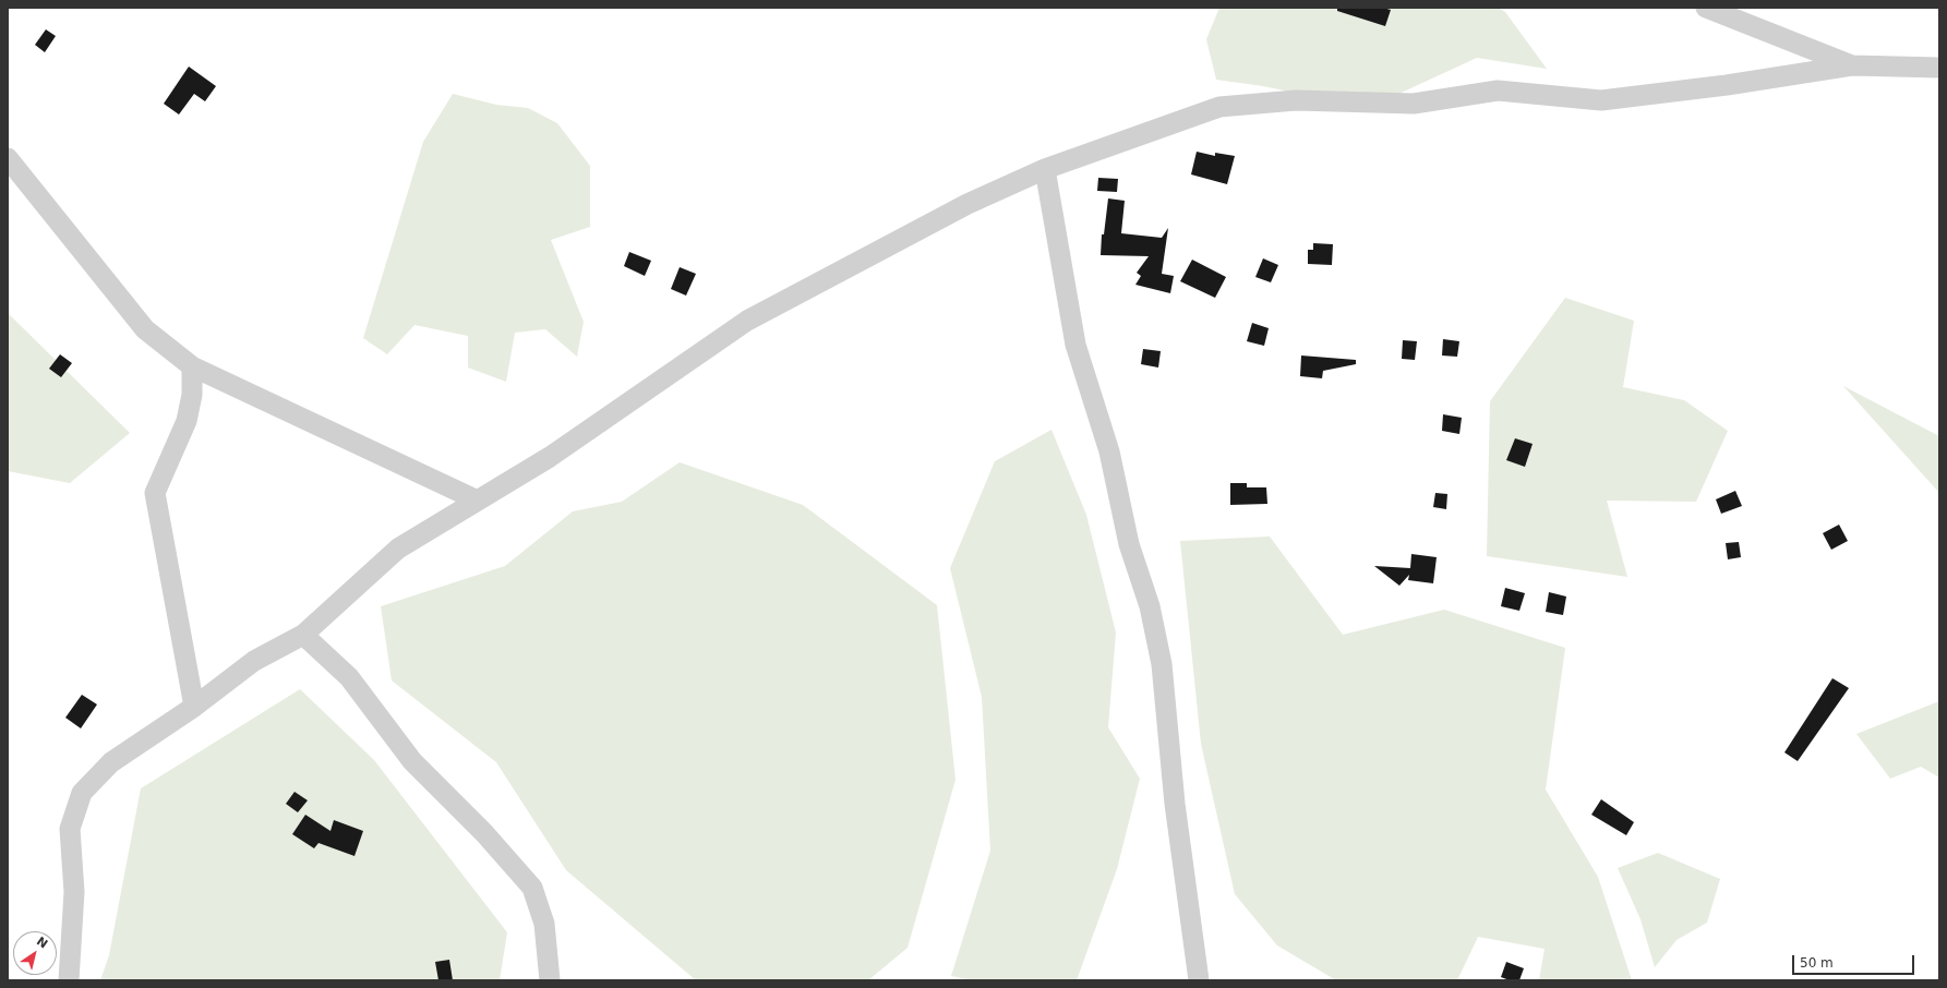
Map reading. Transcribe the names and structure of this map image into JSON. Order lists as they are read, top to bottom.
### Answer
{
  "scale_bar": "50 m",
  "north": "top right"
}
